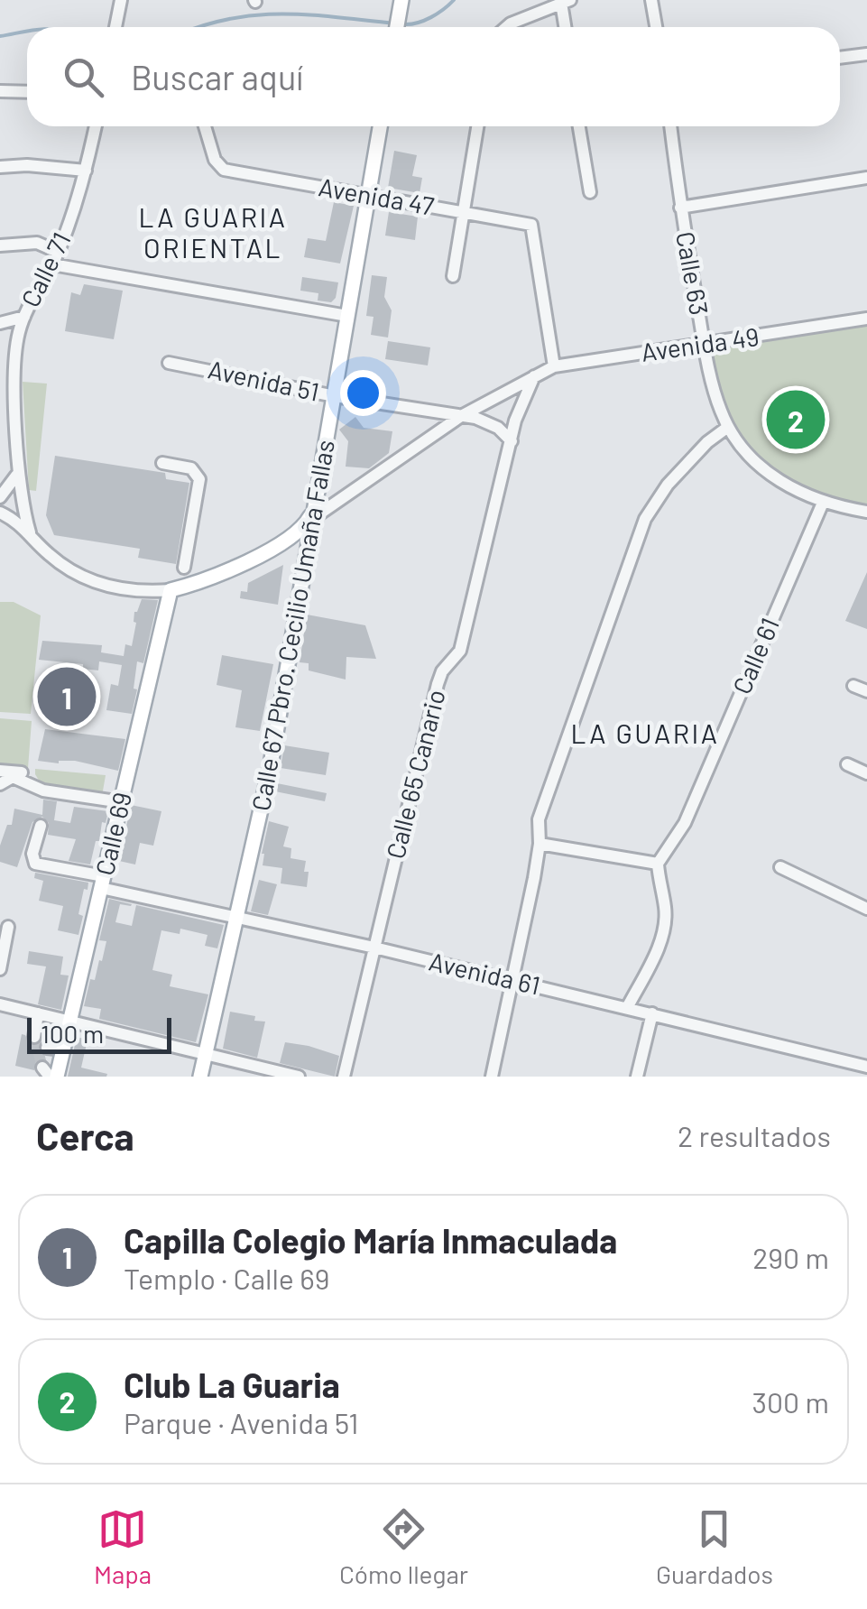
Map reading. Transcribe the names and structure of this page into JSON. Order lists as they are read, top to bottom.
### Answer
{
  "streets": {
    "main road": ["Calle 67 Pbro. Cecilio Umaña Fallas", "Calle 69"],
    "street": [
      "Avenida 47",
      "Calle 71",
      "Calle 63",
      "Avenida 49",
      "Avenida 51",
      "Calle 61",
      "Calle 65 Canario",
      "Avenida 61"
    ]
  },
  "crossings": [
    ["Avenida 47", "Avenida 49"],
    ["Avenida 47", "Calle 67 Pbro. Cecilio Umaña Fallas"],
    ["Calle 63", "Avenida 49"],
    ["Avenida 49", "Avenida 51"],
    ["Avenida 49", "Calle 67 Pbro. Cecilio Umaña Fallas"],
    ["Avenida 49", "Calle 65 Canario"],
    ["Avenida 51", "Calle 67 Pbro. Cecilio Umaña Fallas"],
    ["Avenida 51", "Calle 65 Canario"],
    ["Calle 67 Pbro. Cecilio Umaña Fallas", "Avenida 61"],
    ["Calle 65 Canario", "Avenida 61"],
    ["Calle 69", "Avenida 61"]
  ],
  "districts": ["LA GUARIA ORIENTAL", "LA GUARIA"],
  "scale_bar": "100 m",
  "page": {
    "search": "Buscar aquí",
    "pins": ["2", "1"],
    "scale": "100 m",
    "heading": ["Cerca", "2 resultados"],
    "list": [
      {
        "mark": "1",
        "name": "Capilla Colegio María Inmaculada",
        "note": "Templo · Calle 69",
        "value": "290 m"
      },
      {
        "mark": "2",
        "name": "Club La Guaria",
        "note": "Parque · Avenida 51",
        "value": "300 m"
      }
    ],
    "nav": ["Mapa", "Cómo llegar", "Guardados"]
  }
}
